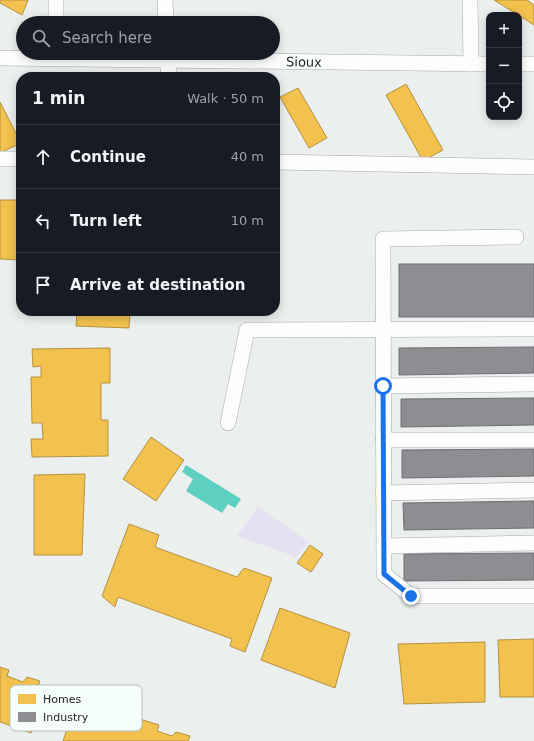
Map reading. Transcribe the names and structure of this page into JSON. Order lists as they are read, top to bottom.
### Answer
{
  "streets": {
    "lane": ["Sioux"]
  },
  "legend": ["Homes", "Industry"],
  "page": {
    "map_buttons": ["+", "−"],
    "search": "Search here",
    "heading": ["1 min", "Walk · 50 m"],
    "list": [
      ["Continue", "40 m"],
      ["Turn left", "10 m"],
      "Arrive at destination"
    ]
  }
}
